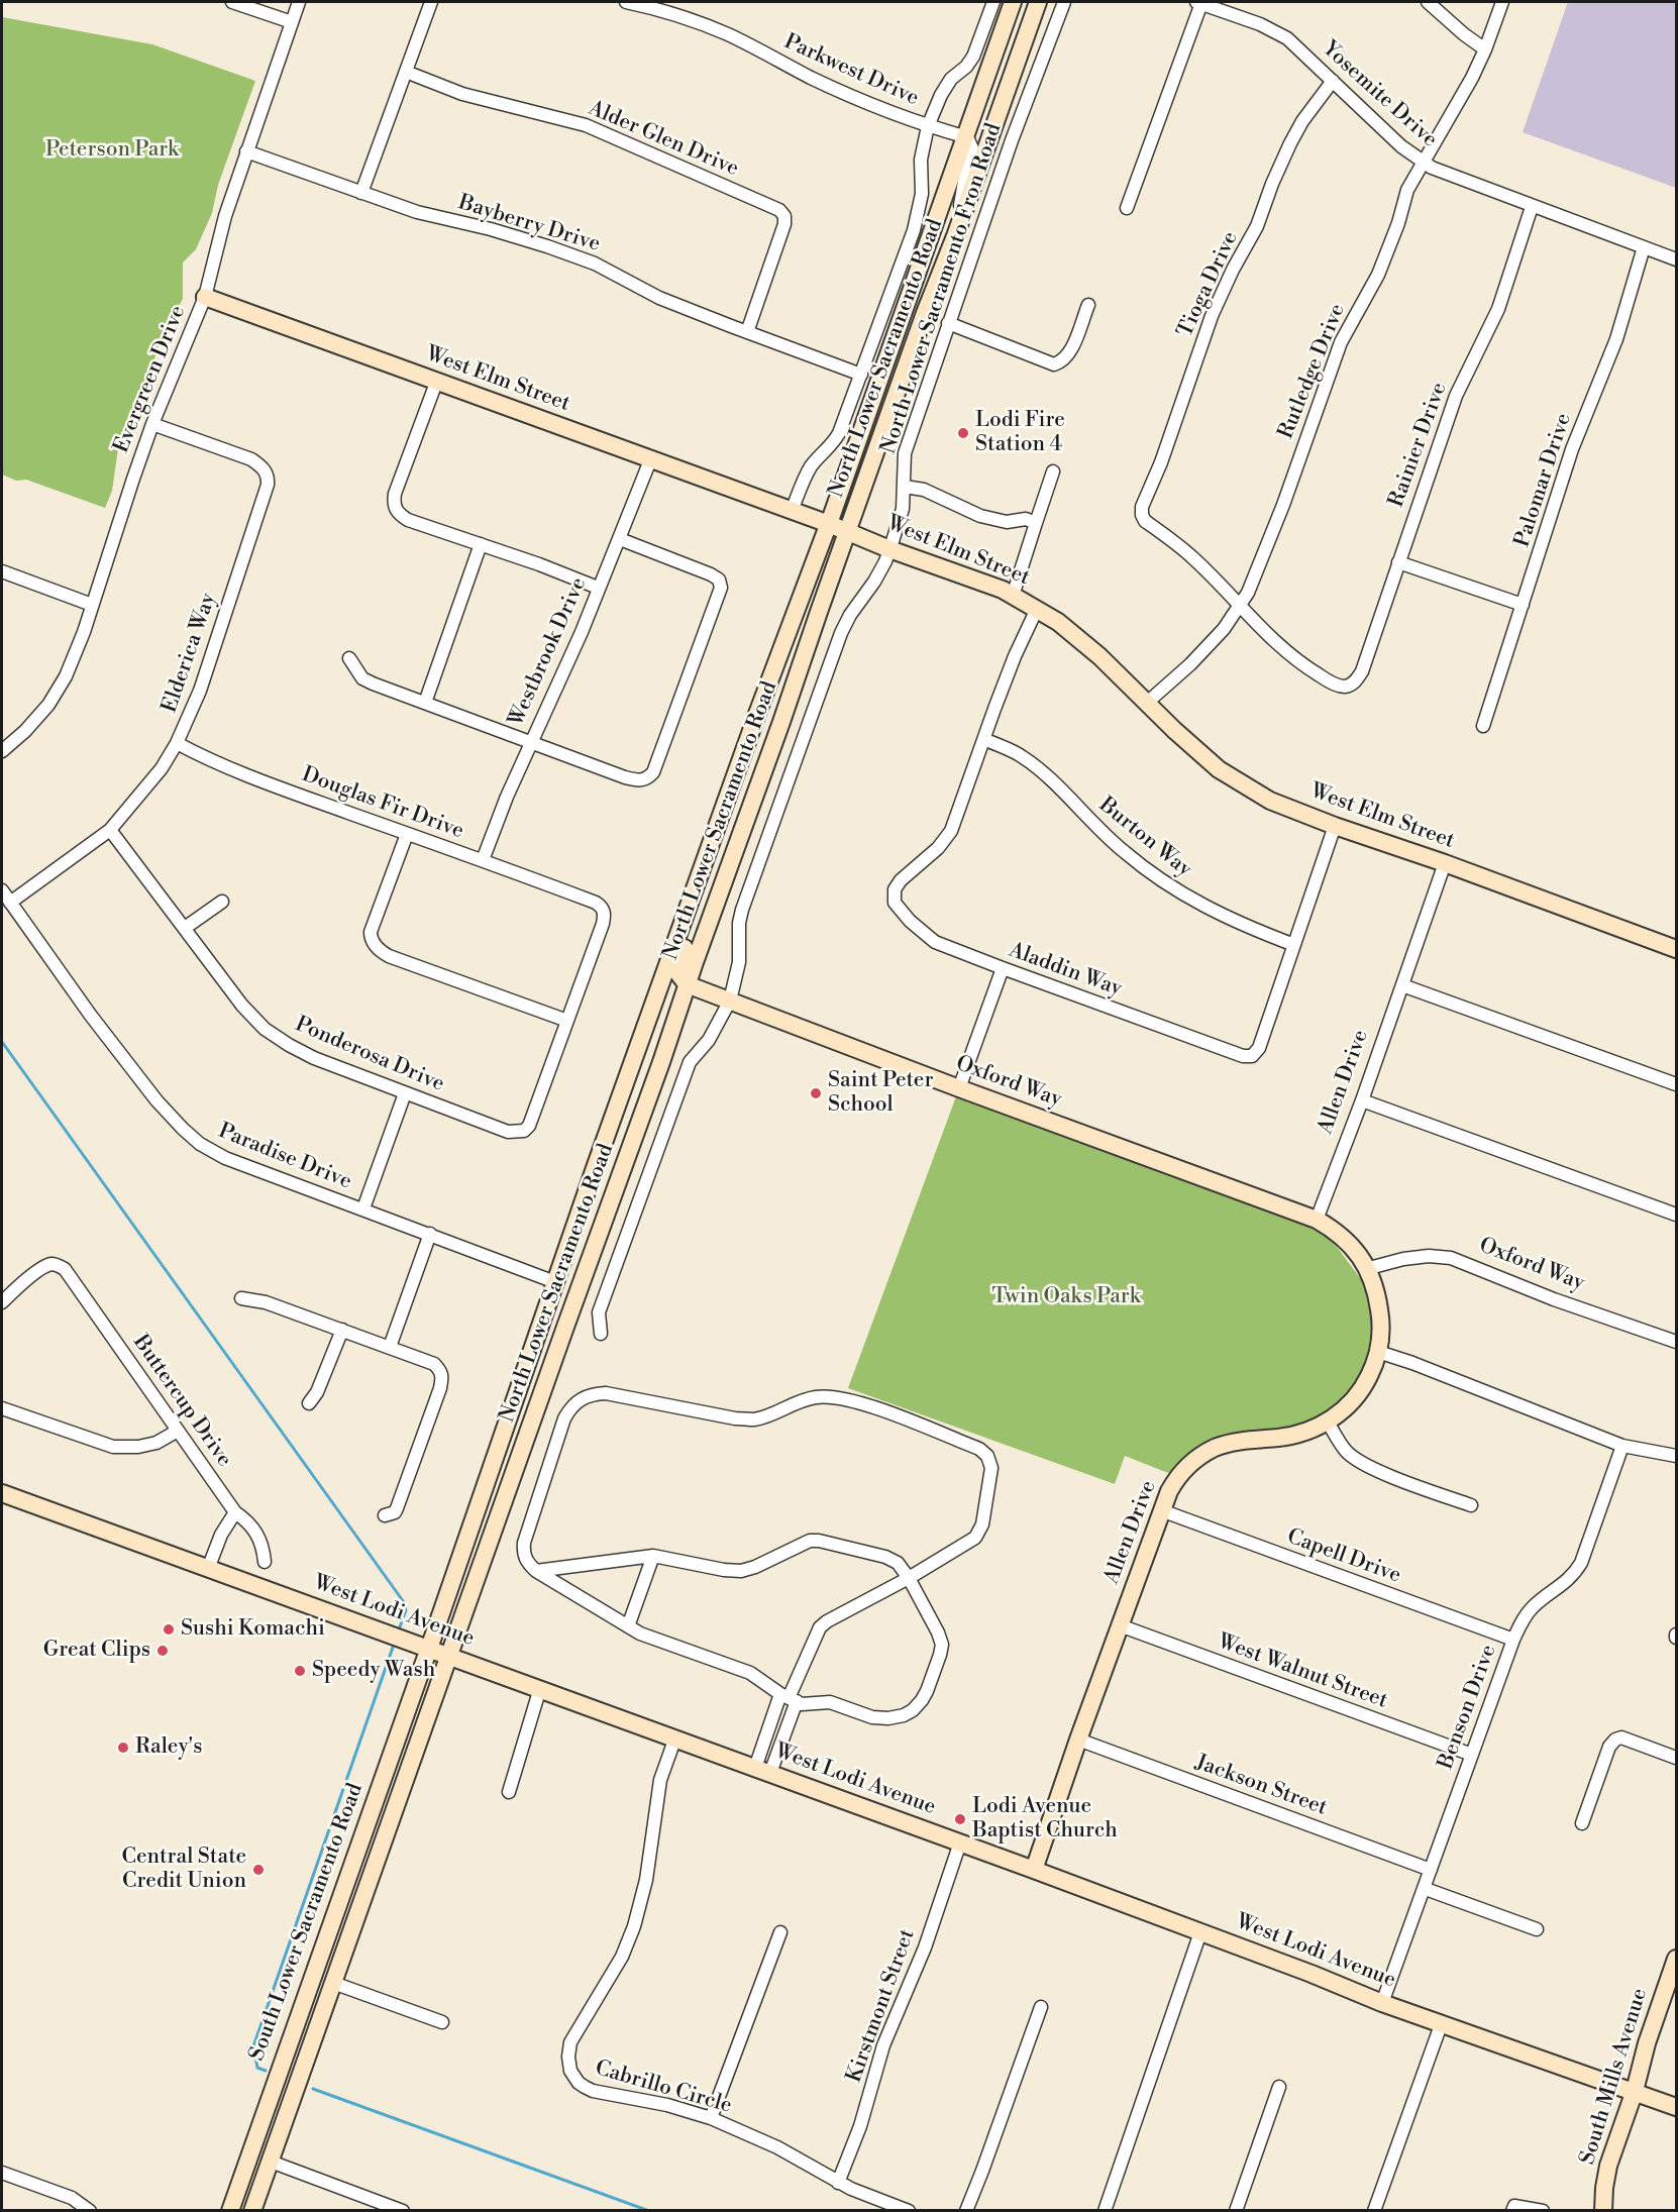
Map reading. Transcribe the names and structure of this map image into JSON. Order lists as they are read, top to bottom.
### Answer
{
  "streets": {
    "main road": [
      "North Lower Sacramento Road",
      "West Elm Street",
      "Oxford Way",
      "Allen Drive",
      "West Lodi Avenue",
      "South Lower Sacramento Road",
      "South Mills Avenue"
    ],
    "street": [
      "Parkwest Drive",
      "Yosemite Drive",
      "Alder Glen Drive",
      "Bayberry Drive",
      "Tioga Drive",
      "North Lower Sacramento Fron Road",
      "Rutledge Drive",
      "Evergreen Drive",
      "Rainier Drive",
      "Palomar Drive",
      "Westbrook Drive",
      "Elderica Way",
      "Douglas Fir Drive",
      "Burton Way",
      "Aladdin Way",
      "Ponderosa Drive",
      "Paradise Drive",
      "Buttercup Drive",
      "Capell Drive",
      "West Walnut Street",
      "Benson Drive",
      "Jackson Street",
      "Kirstmont Street",
      "Cabrillo Circle"
    ]
  },
  "crossings": [
    ["Parkwest Drive", "North Lower Sacramento Road"],
    ["Yosemite Drive", "Tioga Drive"],
    ["Yosemite Drive", "Rutledge Drive"],
    ["Yosemite Drive", "Rainier Drive"],
    ["Yosemite Drive", "Palomar Drive"],
    ["Alder Glen Drive", "Bayberry Drive"],
    ["Bayberry Drive", "Evergreen Drive"],
    ["Tioga Drive", "Rutledge Drive"],
    ["Tioga Drive", "Rainier Drive"],
    ["North Lower Sacramento Fron Road", "West Elm Street"],
    ["North Lower Sacramento Fron Road", "Oxford Way"],
    ["North Lower Sacramento Road", "West Elm Street"],
    ["North Lower Sacramento Road", "Oxford Way"],
    ["North Lower Sacramento Road", "Paradise Drive"],
    ["North Lower Sacramento Road", "West Lodi Avenue"],
    ["North Lower Sacramento Road", "South Lower Sacramento Road"],
    ["Rutledge Drive", "West Elm Street"],
    ["Rutledge Drive", "Rainier Drive"],
    ["Evergreen Drive", "West Elm Street"],
    ["Evergreen Drive", "Elderica Way"],
    ["West Elm Street", "Westbrook Drive"],
    ["West Elm Street", "Allen Drive"],
    ["Westbrook Drive", "Douglas Fir Drive"],
    ["Elderica Way", "Douglas Fir Drive"],
    ["Elderica Way", "Ponderosa Drive"],
    ["Elderica Way", "Paradise Drive"],
    ["Douglas Fir Drive", "Ponderosa Drive"],
    ["Burton Way", "Aladdin Way"],
    ["Oxford Way", "Allen Drive"],
    ["Allen Drive", "Capell Drive"],
    ["Allen Drive", "West Lodi Avenue"],
    ["Allen Drive", "West Walnut Street"],
    ["Allen Drive", "Jackson Street"],
    ["Capell Drive", "Benson Drive"],
    ["West Lodi Avenue", "Benson Drive"],
    ["West Lodi Avenue", "South Lower Sacramento Road"],
    ["West Lodi Avenue", "Kirstmont Street"],
    ["West Lodi Avenue", "South Mills Avenue"],
    ["West Lodi Avenue", "Cabrillo Circle"],
    ["West Walnut Street", "Benson Drive"],
    ["Benson Drive", "Jackson Street"],
    ["Kirstmont Street", "Cabrillo Circle"]
  ],
  "parks": ["Peterson Park", "Twin Oaks Park"],
  "places": [
    "Lodi Fire Station 4",
    "Saint Peter School",
    "Sushi Komachi",
    "Great Clips",
    "Speedy Wash",
    "Raley's",
    "Lodi Avenue Baptist Church",
    "Central State Credit Union"
  ]
}
